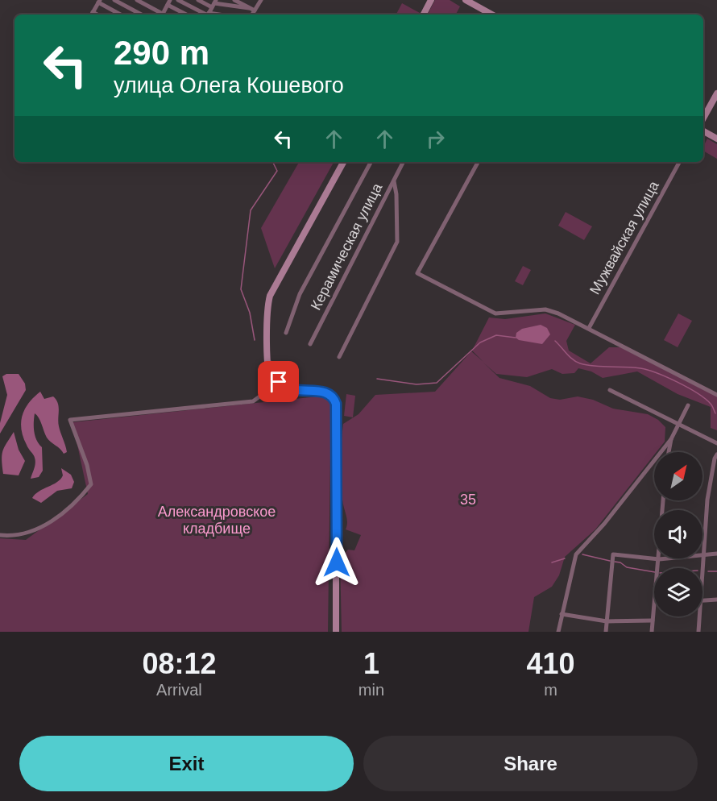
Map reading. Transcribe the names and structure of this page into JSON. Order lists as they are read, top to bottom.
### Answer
{
  "streets": {
    "street": ["Мужвайская улица", "Керамическая улица"]
  },
  "parks": ["35", "Александровское кладбище"],
  "north": "top right",
  "page": {
    "turn": ["290 m", "улица Олега Кошевого"],
    "eta": [
      "08:12",
      "Arrival",
      "1",
      "min",
      "410",
      "m"
    ],
    "buttons": ["Exit", "Share"]
  }
}
